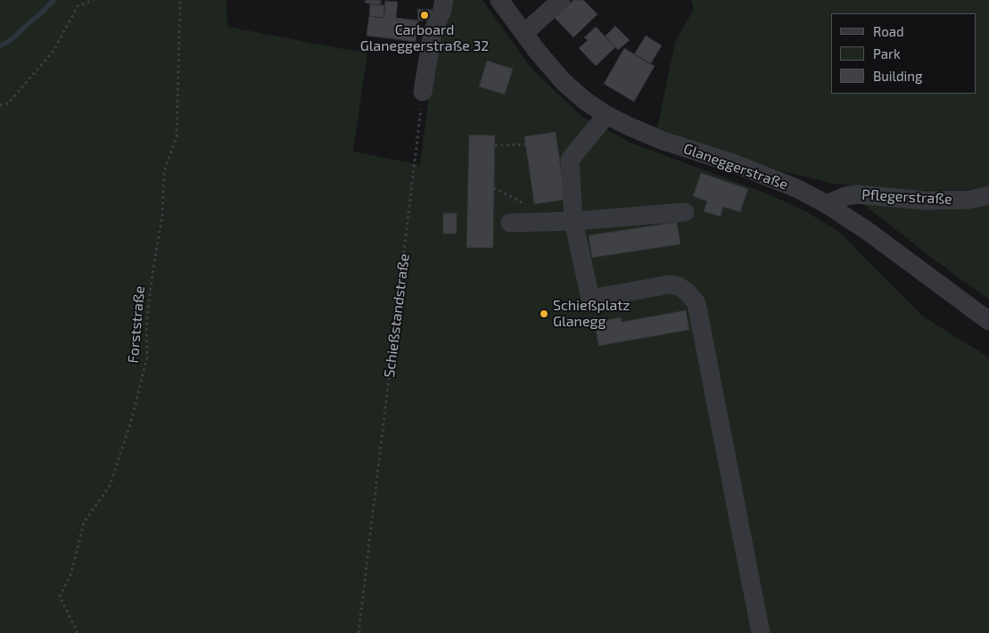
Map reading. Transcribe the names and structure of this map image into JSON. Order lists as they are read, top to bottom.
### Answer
{
  "streets": {
    "street": ["Glaneggerstraße", "Pflegerstraße"],
    "path": ["Schießstandstraße", "Forststraße"]
  },
  "crossings": [
    ["Glaneggerstraße", "Pflegerstraße"]
  ],
  "places": ["Carboard Glaneggerstraße 32", "Schießplatz Glanegg"],
  "legend": ["Road", "Park", "Building"]
}
